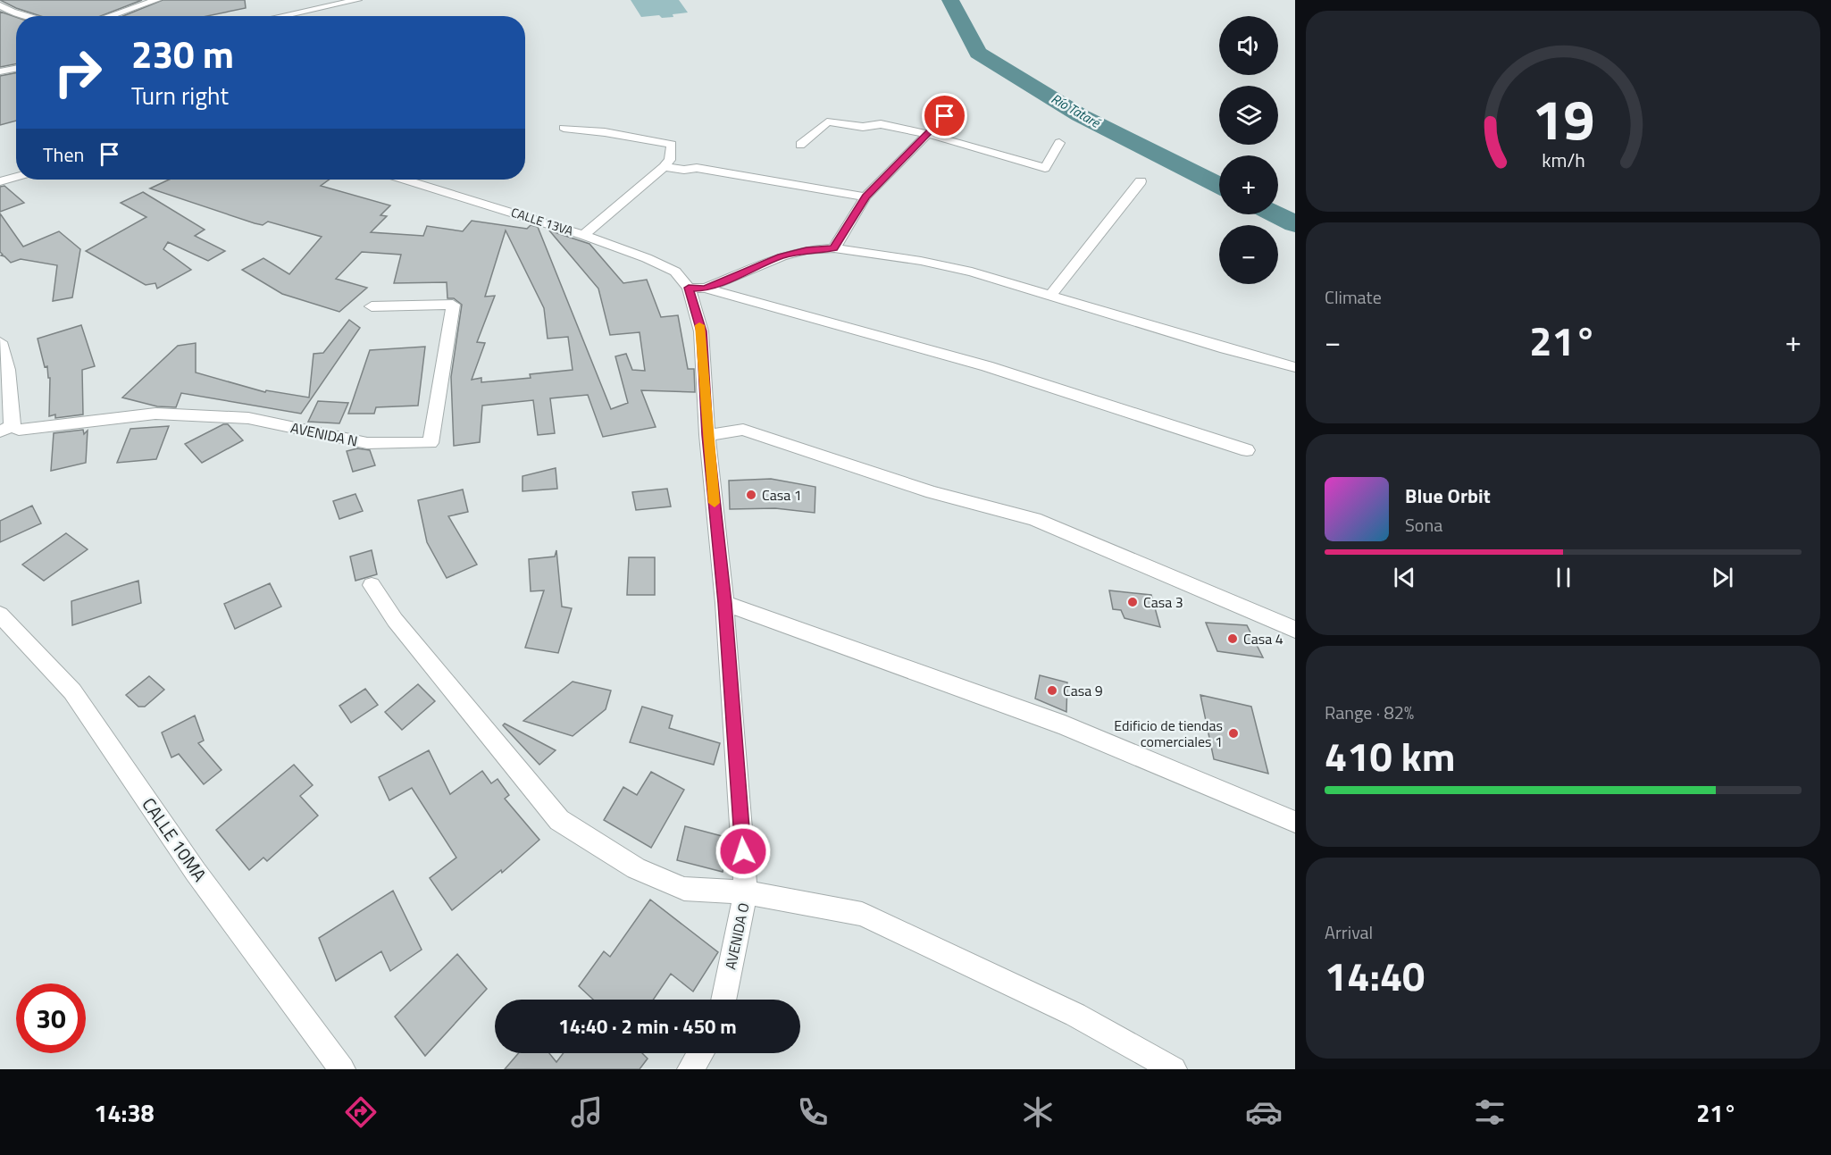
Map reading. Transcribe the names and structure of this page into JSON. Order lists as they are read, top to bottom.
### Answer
{
  "streets": {
    "street": [
      "CALLE 13VA",
      "AVENIDA N",
      "CALLE 10MA",
      "AVENIDA O"
    ]
  },
  "crossings": [
    ["CALLE 13VA", "AVENIDA O"]
  ],
  "water": ["Río Tataré"],
  "places": [
    "Casa 1",
    "Casa 3",
    "Casa 4",
    "Casa 9",
    "Edificio de tiendas comerciales 1"
  ],
  "page": {
    "map_buttons": ["+", "−"],
    "turn": ["230 m", "Turn right"],
    "then": "Then",
    "tile": [
      "Climate",
      ["Range · 82%", "410 km"],
      ["Arrival", "14:40"]
    ],
    "heat": ["−", "21°", "+"],
    "song": ["Blue Orbit", "Sona"],
    "limit": "30",
    "trip": "14:40 · 2 min · 450 m",
    "tabs": ["14:38", "21°"],
    "gauge": ["19", "km/h"]
  }
}
